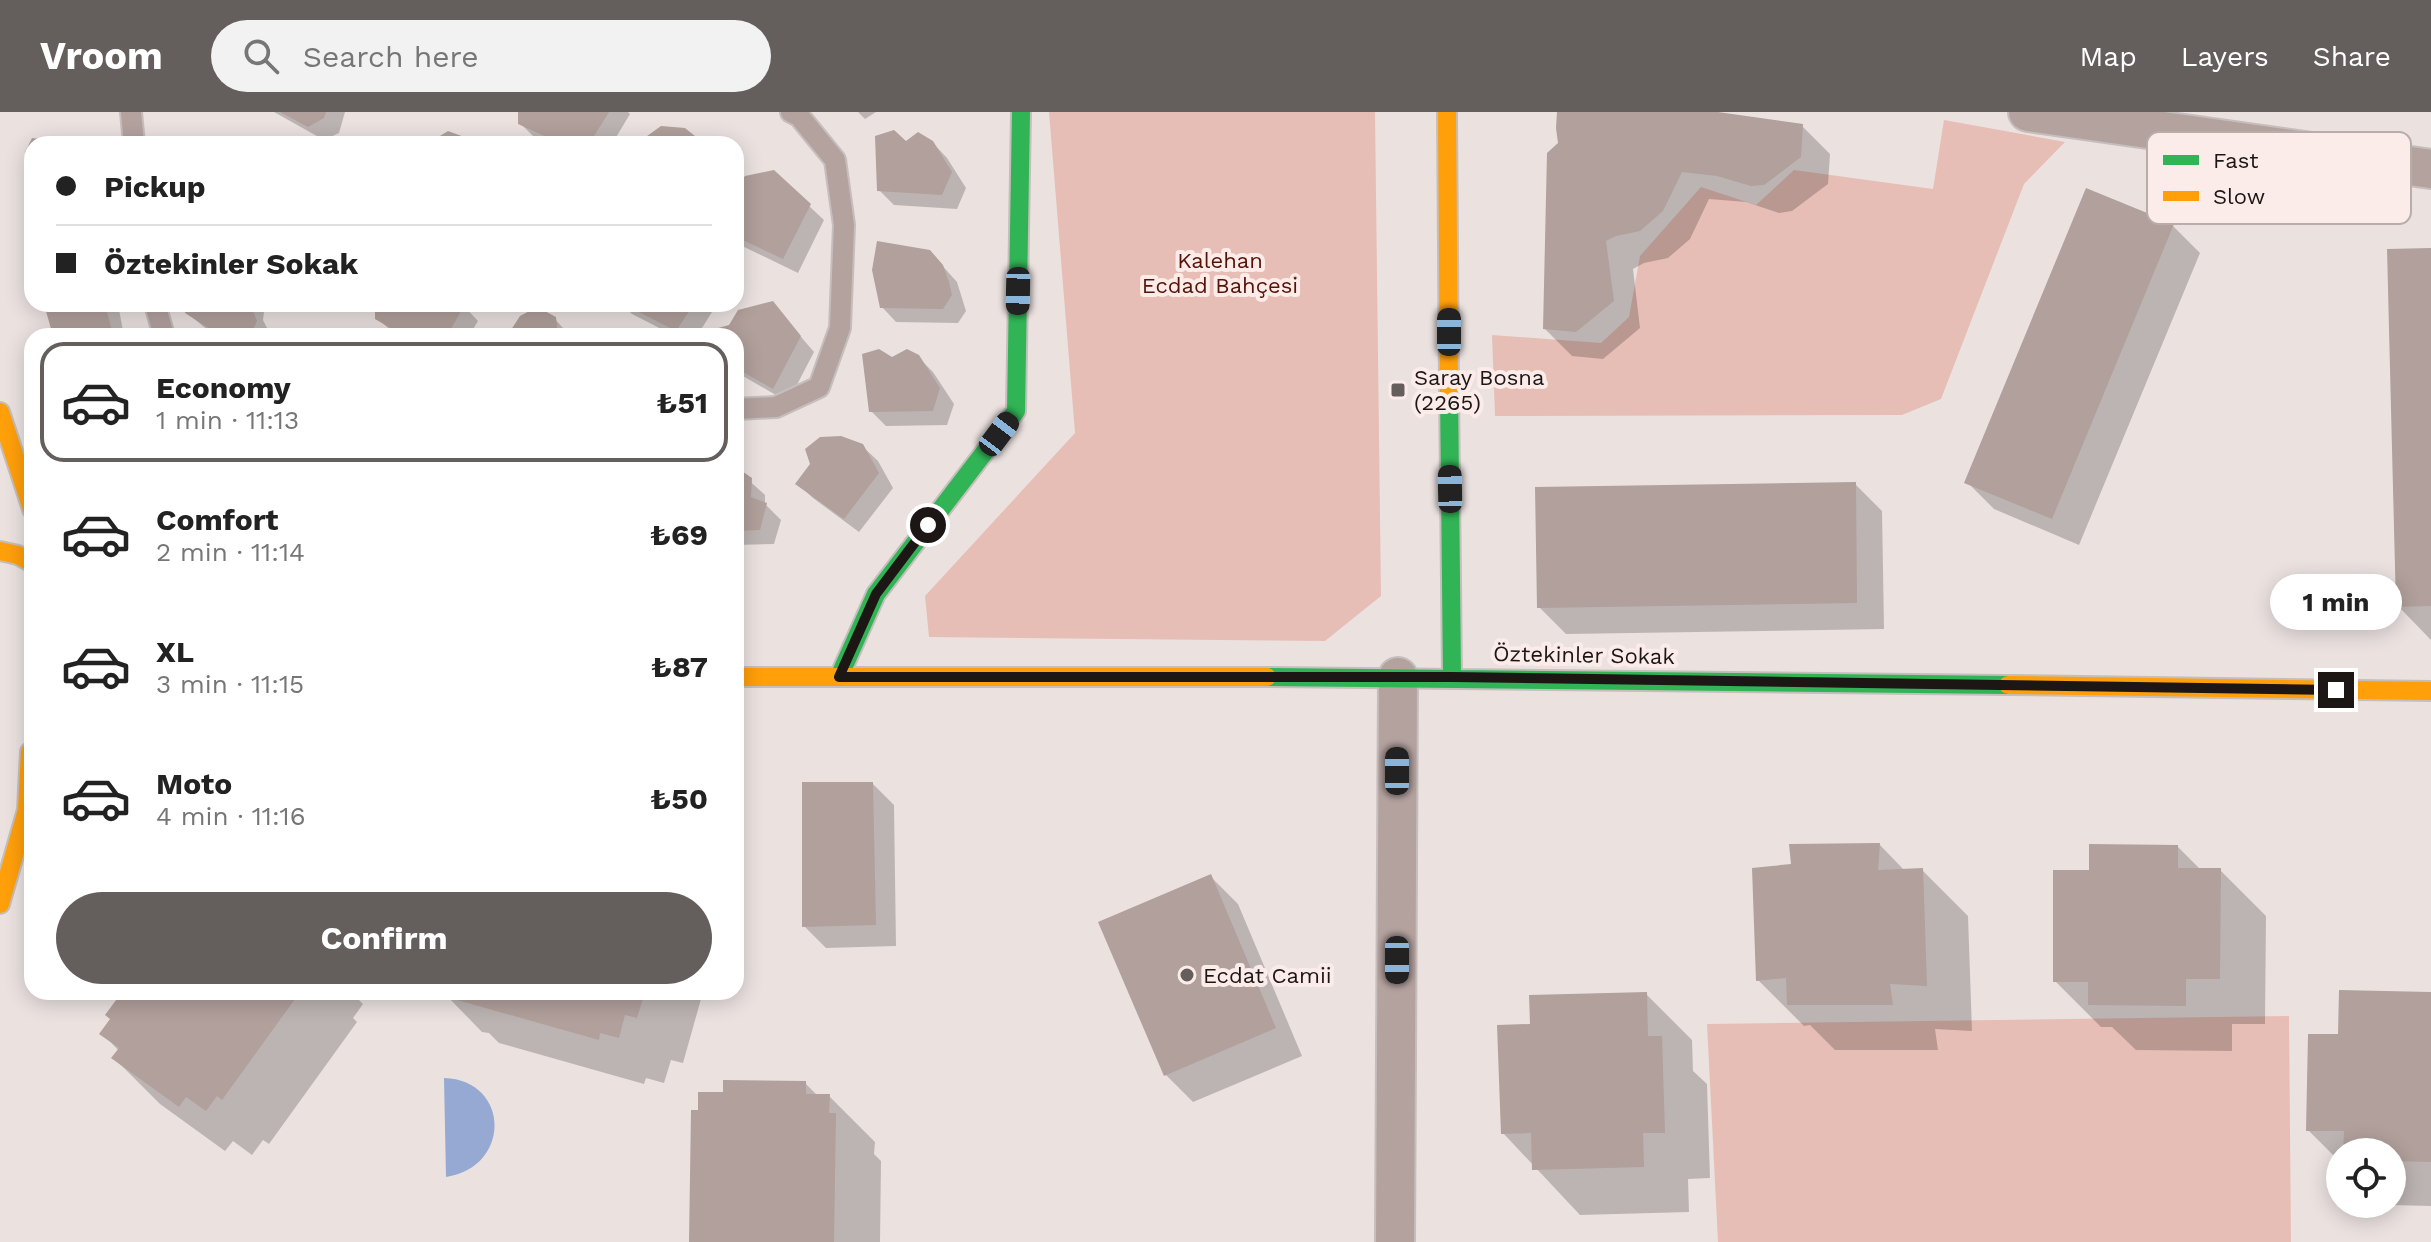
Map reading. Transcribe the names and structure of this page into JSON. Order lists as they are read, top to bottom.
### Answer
{
  "streets": {
    "street": ["Öztekinler Sokak"]
  },
  "parks": ["Kalehan Ecdad Bahçesi"],
  "places": {
    "transit": ["Saray Bosna (2265)"],
    "other": ["Ecdat Camii"]
  },
  "legend": ["Fast", "Slow"],
  "page": {
    "header": "Vroom",
    "search": "Search here",
    "nav": ["Map", "Layers", "Share"],
    "banner": ["Pickup", "Öztekinler Sokak"],
    "list": [
      {
        "name": "Economy",
        "note": "1 min · 11:13",
        "value": "₺51"
      },
      {
        "name": "Comfort",
        "note": "2 min · 11:14",
        "value": "₺69"
      },
      {
        "name": "XL",
        "note": "3 min · 11:15",
        "value": "₺87"
      },
      {
        "name": "Moto",
        "note": "4 min · 11:16",
        "value": "₺50"
      }
    ],
    "bubble": "1 min",
    "buttons": "Confirm"
  }
}
